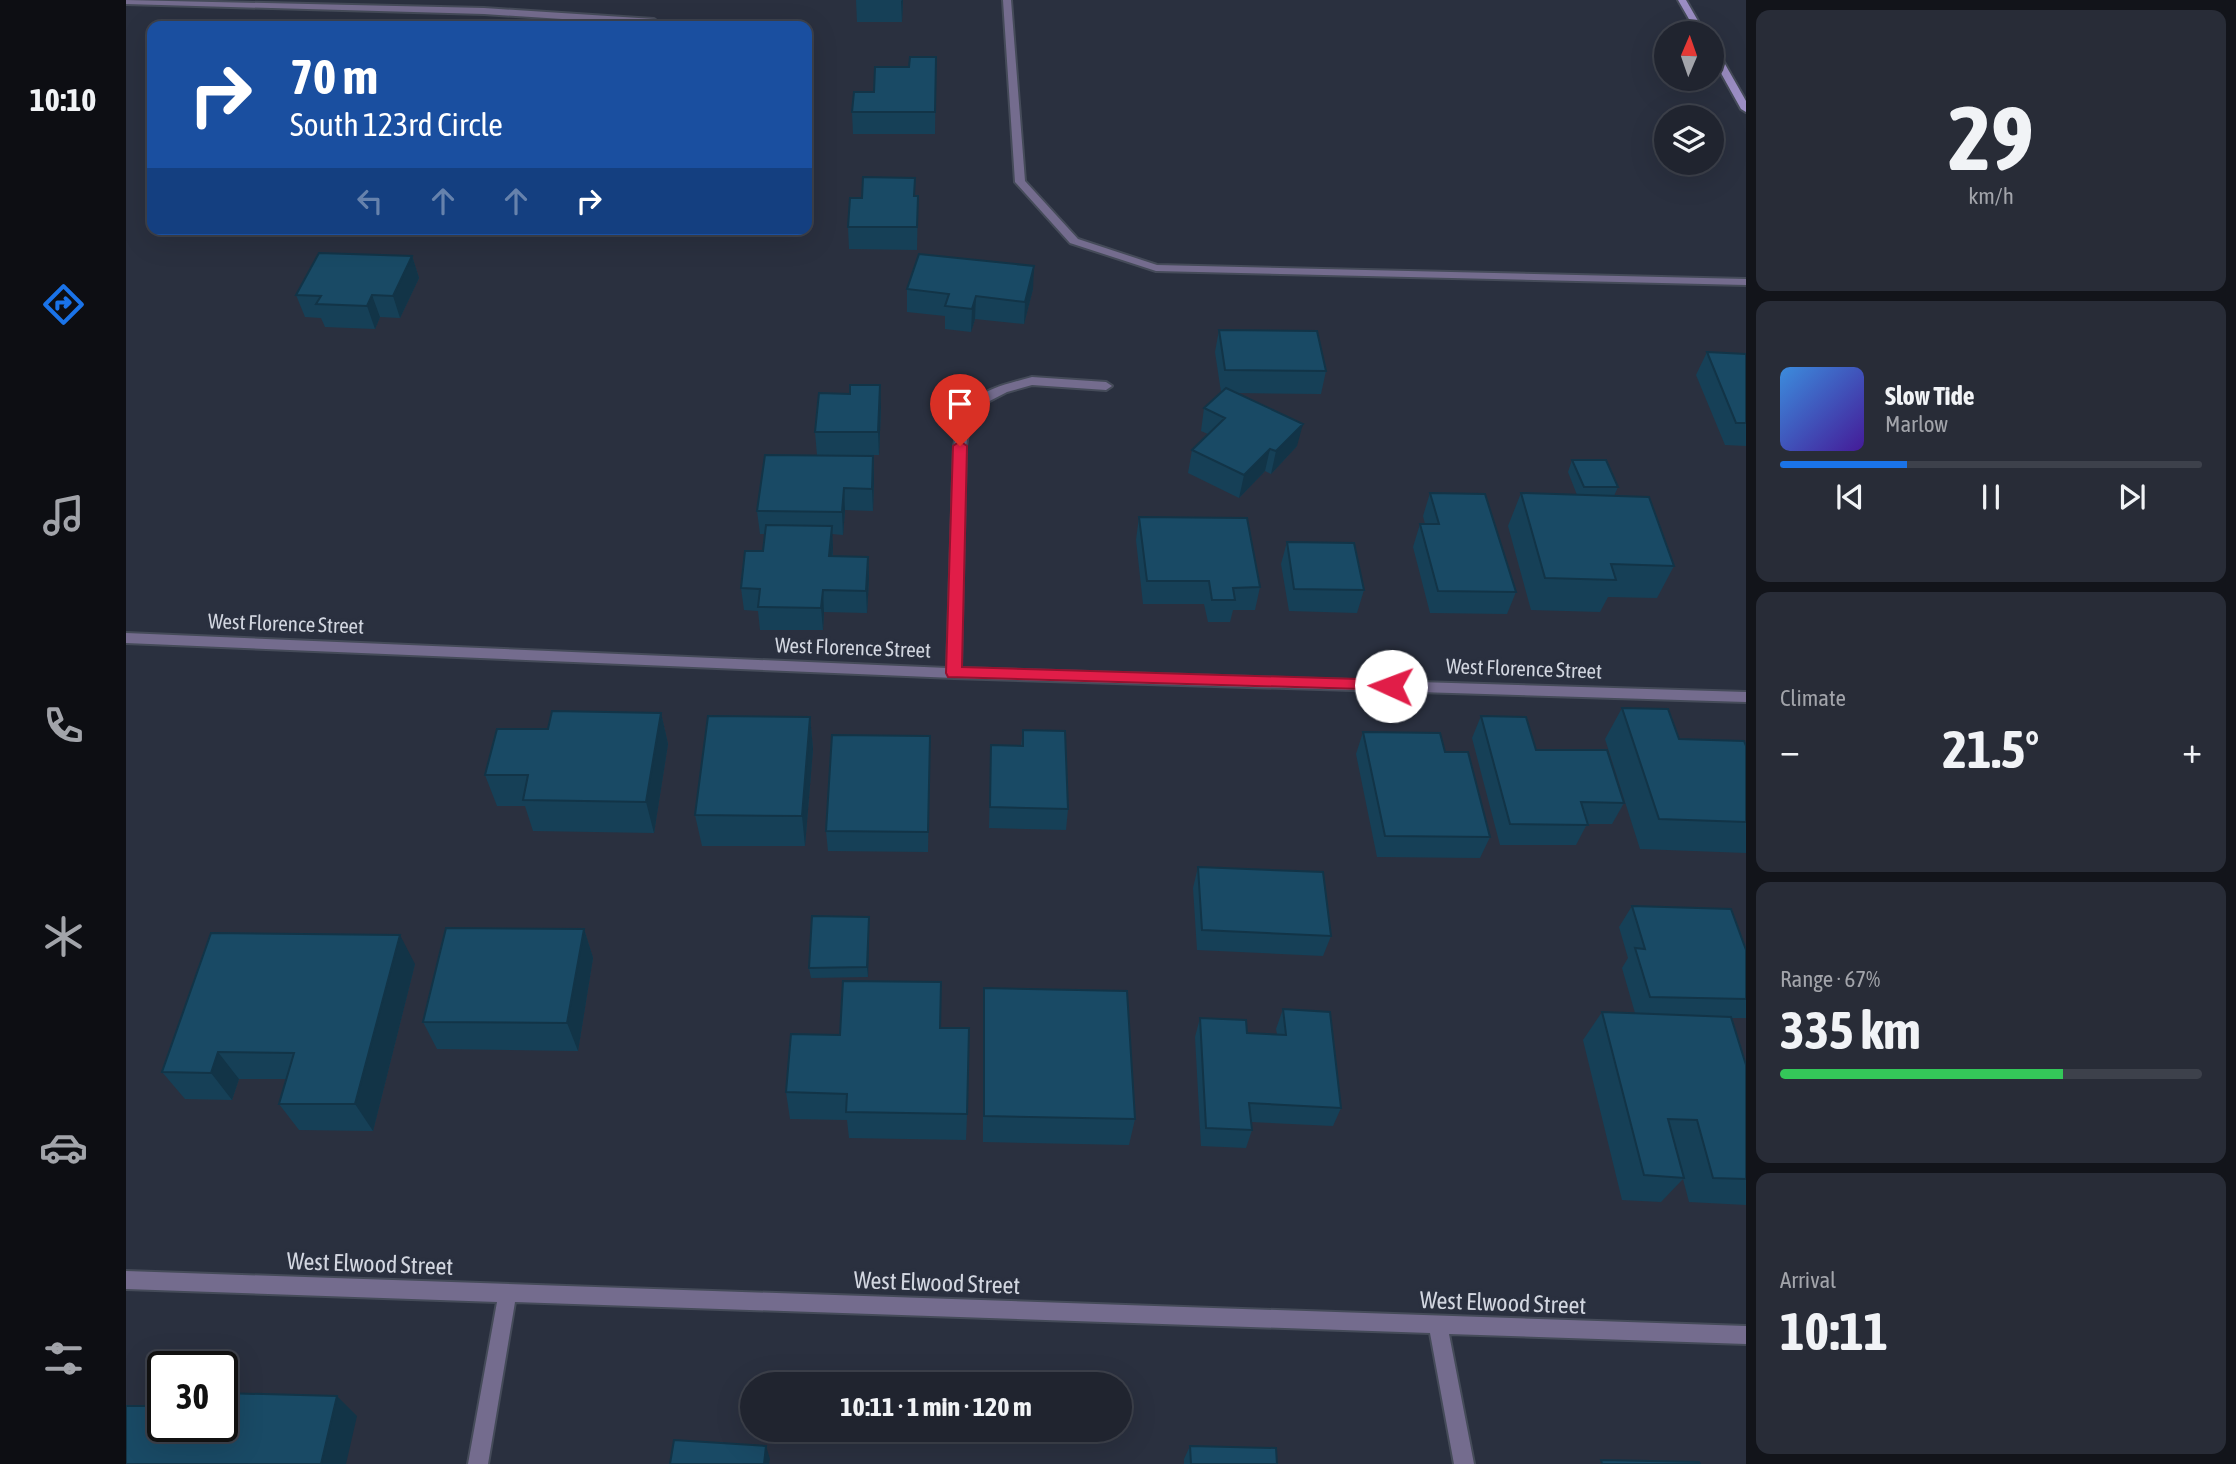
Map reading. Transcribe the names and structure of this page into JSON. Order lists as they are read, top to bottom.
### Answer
{
  "streets": {
    "street": ["West Florence Street", "West Elwood Street"]
  },
  "north": "top",
  "page": {
    "tabs": "10:10",
    "tile": [
      ["29", "km/h"],
      "Climate",
      ["Range · 67%", "335 km"],
      ["Arrival", "10:11"]
    ],
    "turn": ["70 m", "South 123rd Circle"],
    "song": ["Slow Tide", "Marlow"],
    "heat": ["−", "21.5°", "+"],
    "limit": "30",
    "trip": "10:11 · 1 min · 120 m"
  }
}
